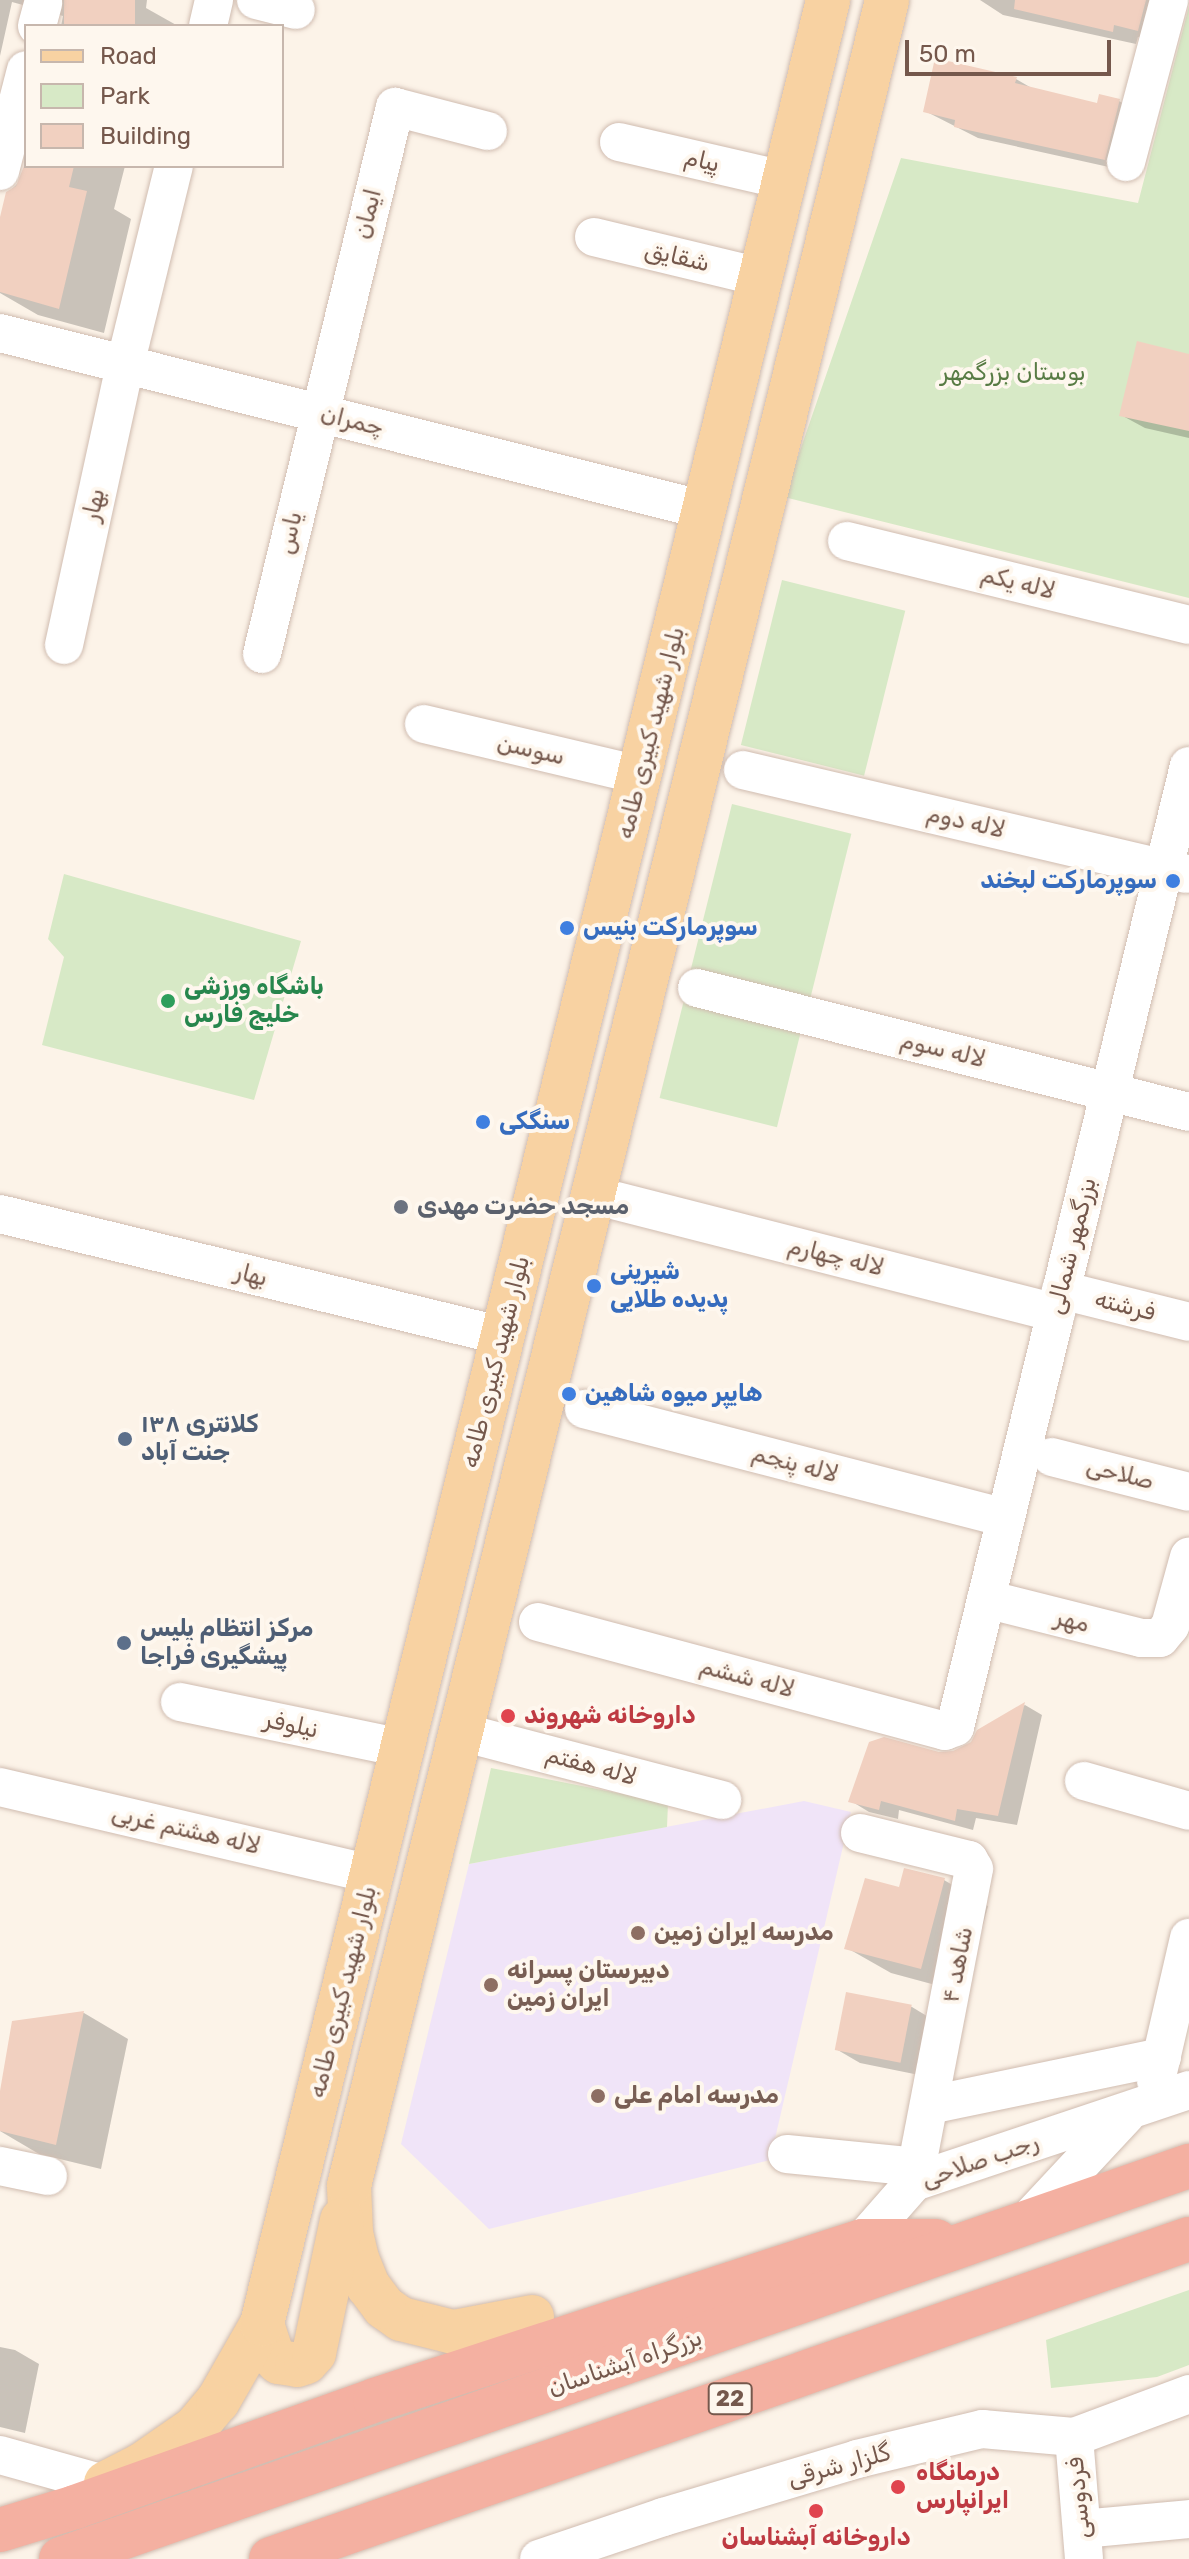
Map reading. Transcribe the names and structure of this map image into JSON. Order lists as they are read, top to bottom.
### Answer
{
  "streets": {
    "highway": ["بزرگراه آبشناسان", "22"],
    "main road": ["بلوار شهید کبیری طامه"],
    "street": [
      "پیام",
      "ایمان",
      "شقایق",
      "چمران",
      "بهار",
      "یاس",
      "لاله یکم",
      "سوسن",
      "لاله دوم",
      "لاله سوم",
      "بزرگمهر شمالی",
      "لاله چهارم",
      "فرشته",
      "لاله پنجم",
      "صلاحی",
      "مهر",
      "لاله ششم",
      "نیلوفر",
      "لاله هفتم",
      "لاله هشتم غربی",
      "شاهد ۴",
      "رجب صلاحی",
      "گلزار شرقی",
      "فردوسی"
    ]
  },
  "crossings": [
    ["پیام", "بلوار شهید کبیری طامه"],
    ["ایمان", "چمران"],
    ["ایمان", "یاس"],
    ["شقایق", "بلوار شهید کبیری طامه"],
    ["چمران", "بهار"],
    ["چمران", "یاس"],
    ["چمران", "بلوار شهید کبیری طامه"],
    ["بهار", "بلوار شهید کبیری طامه"],
    ["بلوار شهید کبیری طامه", "سوسن"],
    ["بلوار شهید کبیری طامه", "نیلوفر"],
    ["بلوار شهید کبیری طامه", "لاله هشتم غربی"],
    ["لاله دوم", "بزرگمهر شمالی"],
    ["لاله سوم", "بزرگمهر شمالی"],
    ["بزرگمهر شمالی", "لاله چهارم"],
    ["بزرگمهر شمالی", "فرشته"],
    ["بزرگمهر شمالی", "لاله پنجم"],
    ["بزرگمهر شمالی", "مهر"],
    ["بزرگمهر شمالی", "لاله ششم"],
    ["لاله چهارم", "فرشته"],
    ["شاهد ۴", "رجب صلاحی"],
    ["رجب صلاحی", "بزرگراه آبشناسان"],
    ["گلزار شرقی", "فردوسی"]
  ],
  "parks": ["بوستان بزرگمهر"],
  "places": [
    "سوپرمارکت لبخند",
    "سوپرمارکت بنیس",
    "باشگاه ورزشی خلیج فارس",
    "سنگکی",
    "مسجد حضرت مهدی",
    "شيرينی پديده طلايی",
    "هایپر میوه شاهین",
    "کلانتری ۱۳۸ جنت آباد",
    "مرکز انتظام پلیس پیشگیری فراجا",
    "داروخانه شهروند",
    "مدرسه ایران زمین",
    "دبیرستان پسرانه ایران زمین",
    "مدرسه امام علی",
    "درمانگاه ایرانپارس",
    "داروخانه آبشناسان"
  ],
  "legend": ["Road", "Park", "Building"],
  "scale_bar": "50 m"
}
